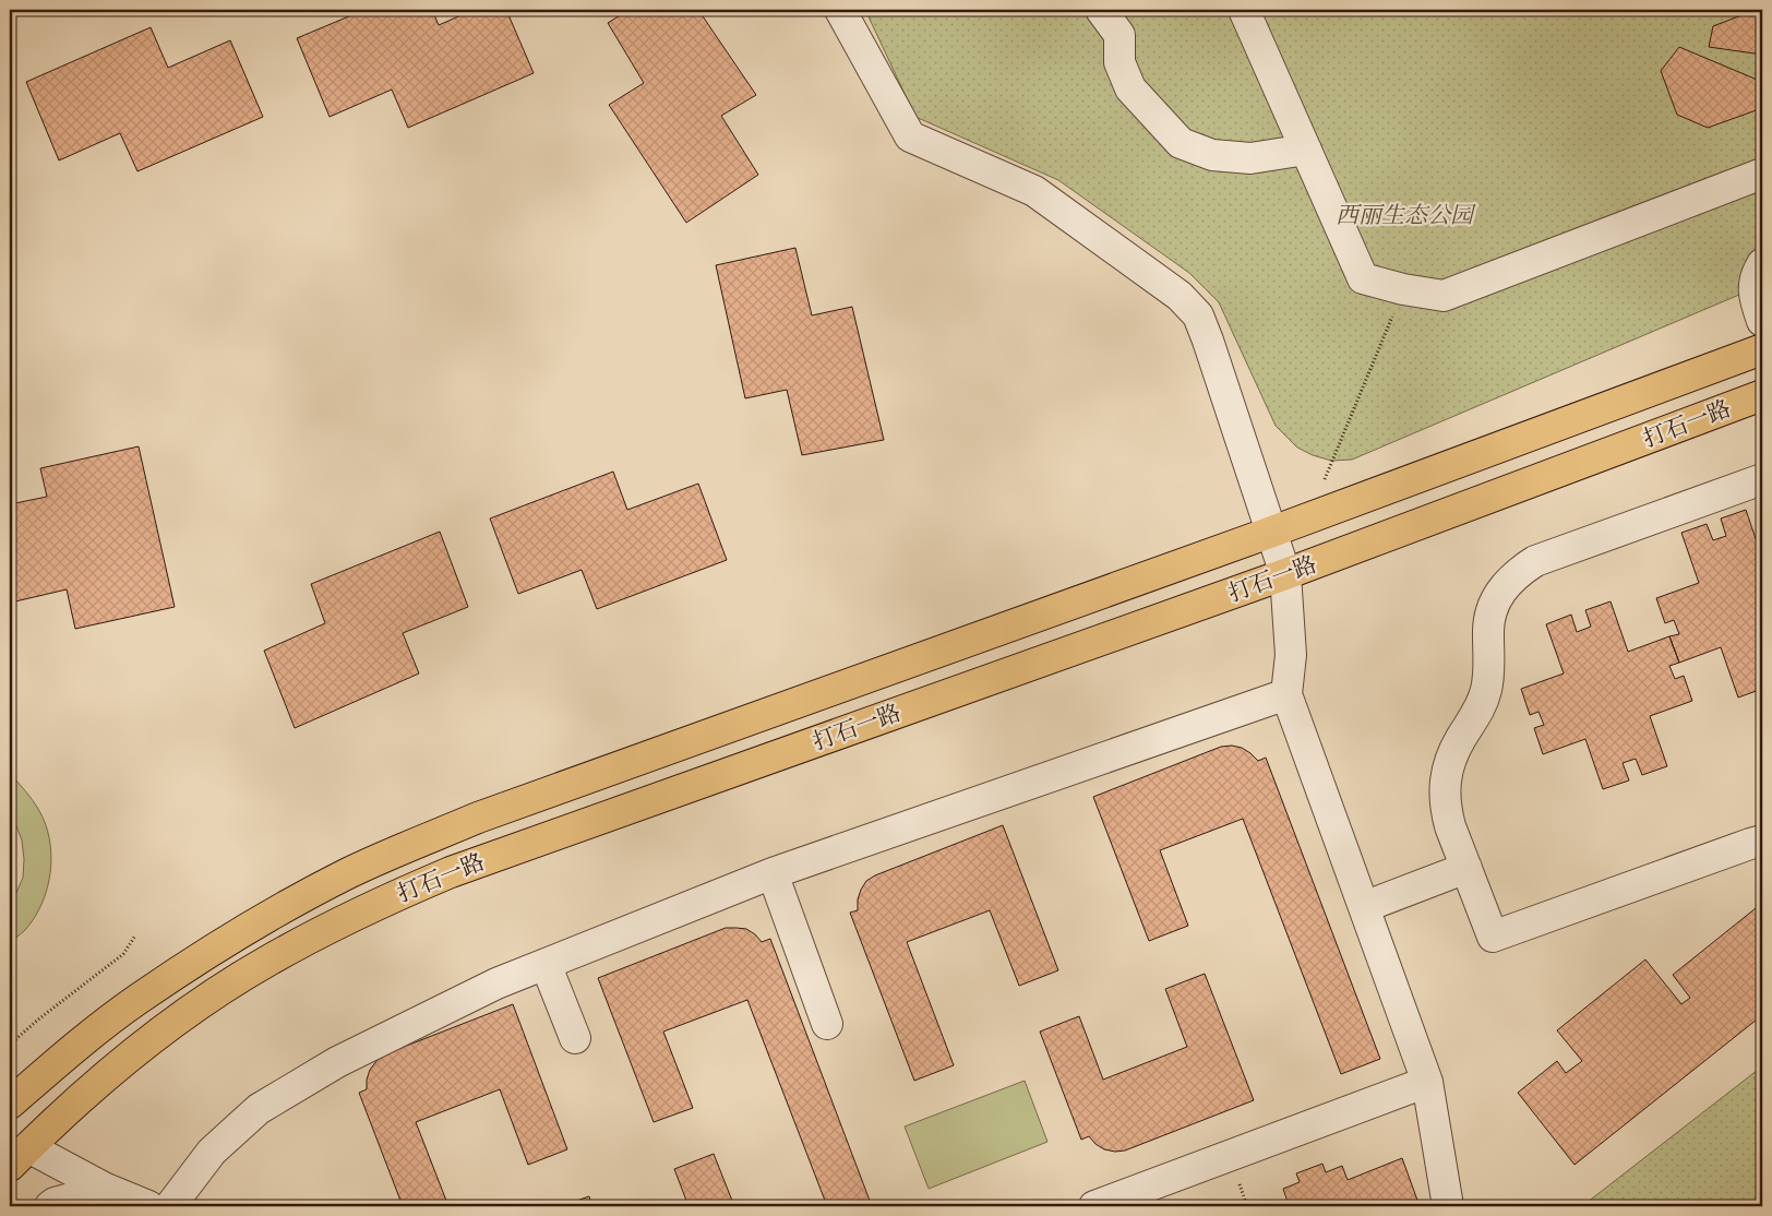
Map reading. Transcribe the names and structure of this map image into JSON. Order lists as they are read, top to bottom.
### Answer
{
  "streets": {
    "main road": ["打石一路"]
  },
  "parks": ["西丽生态公园"]
}
